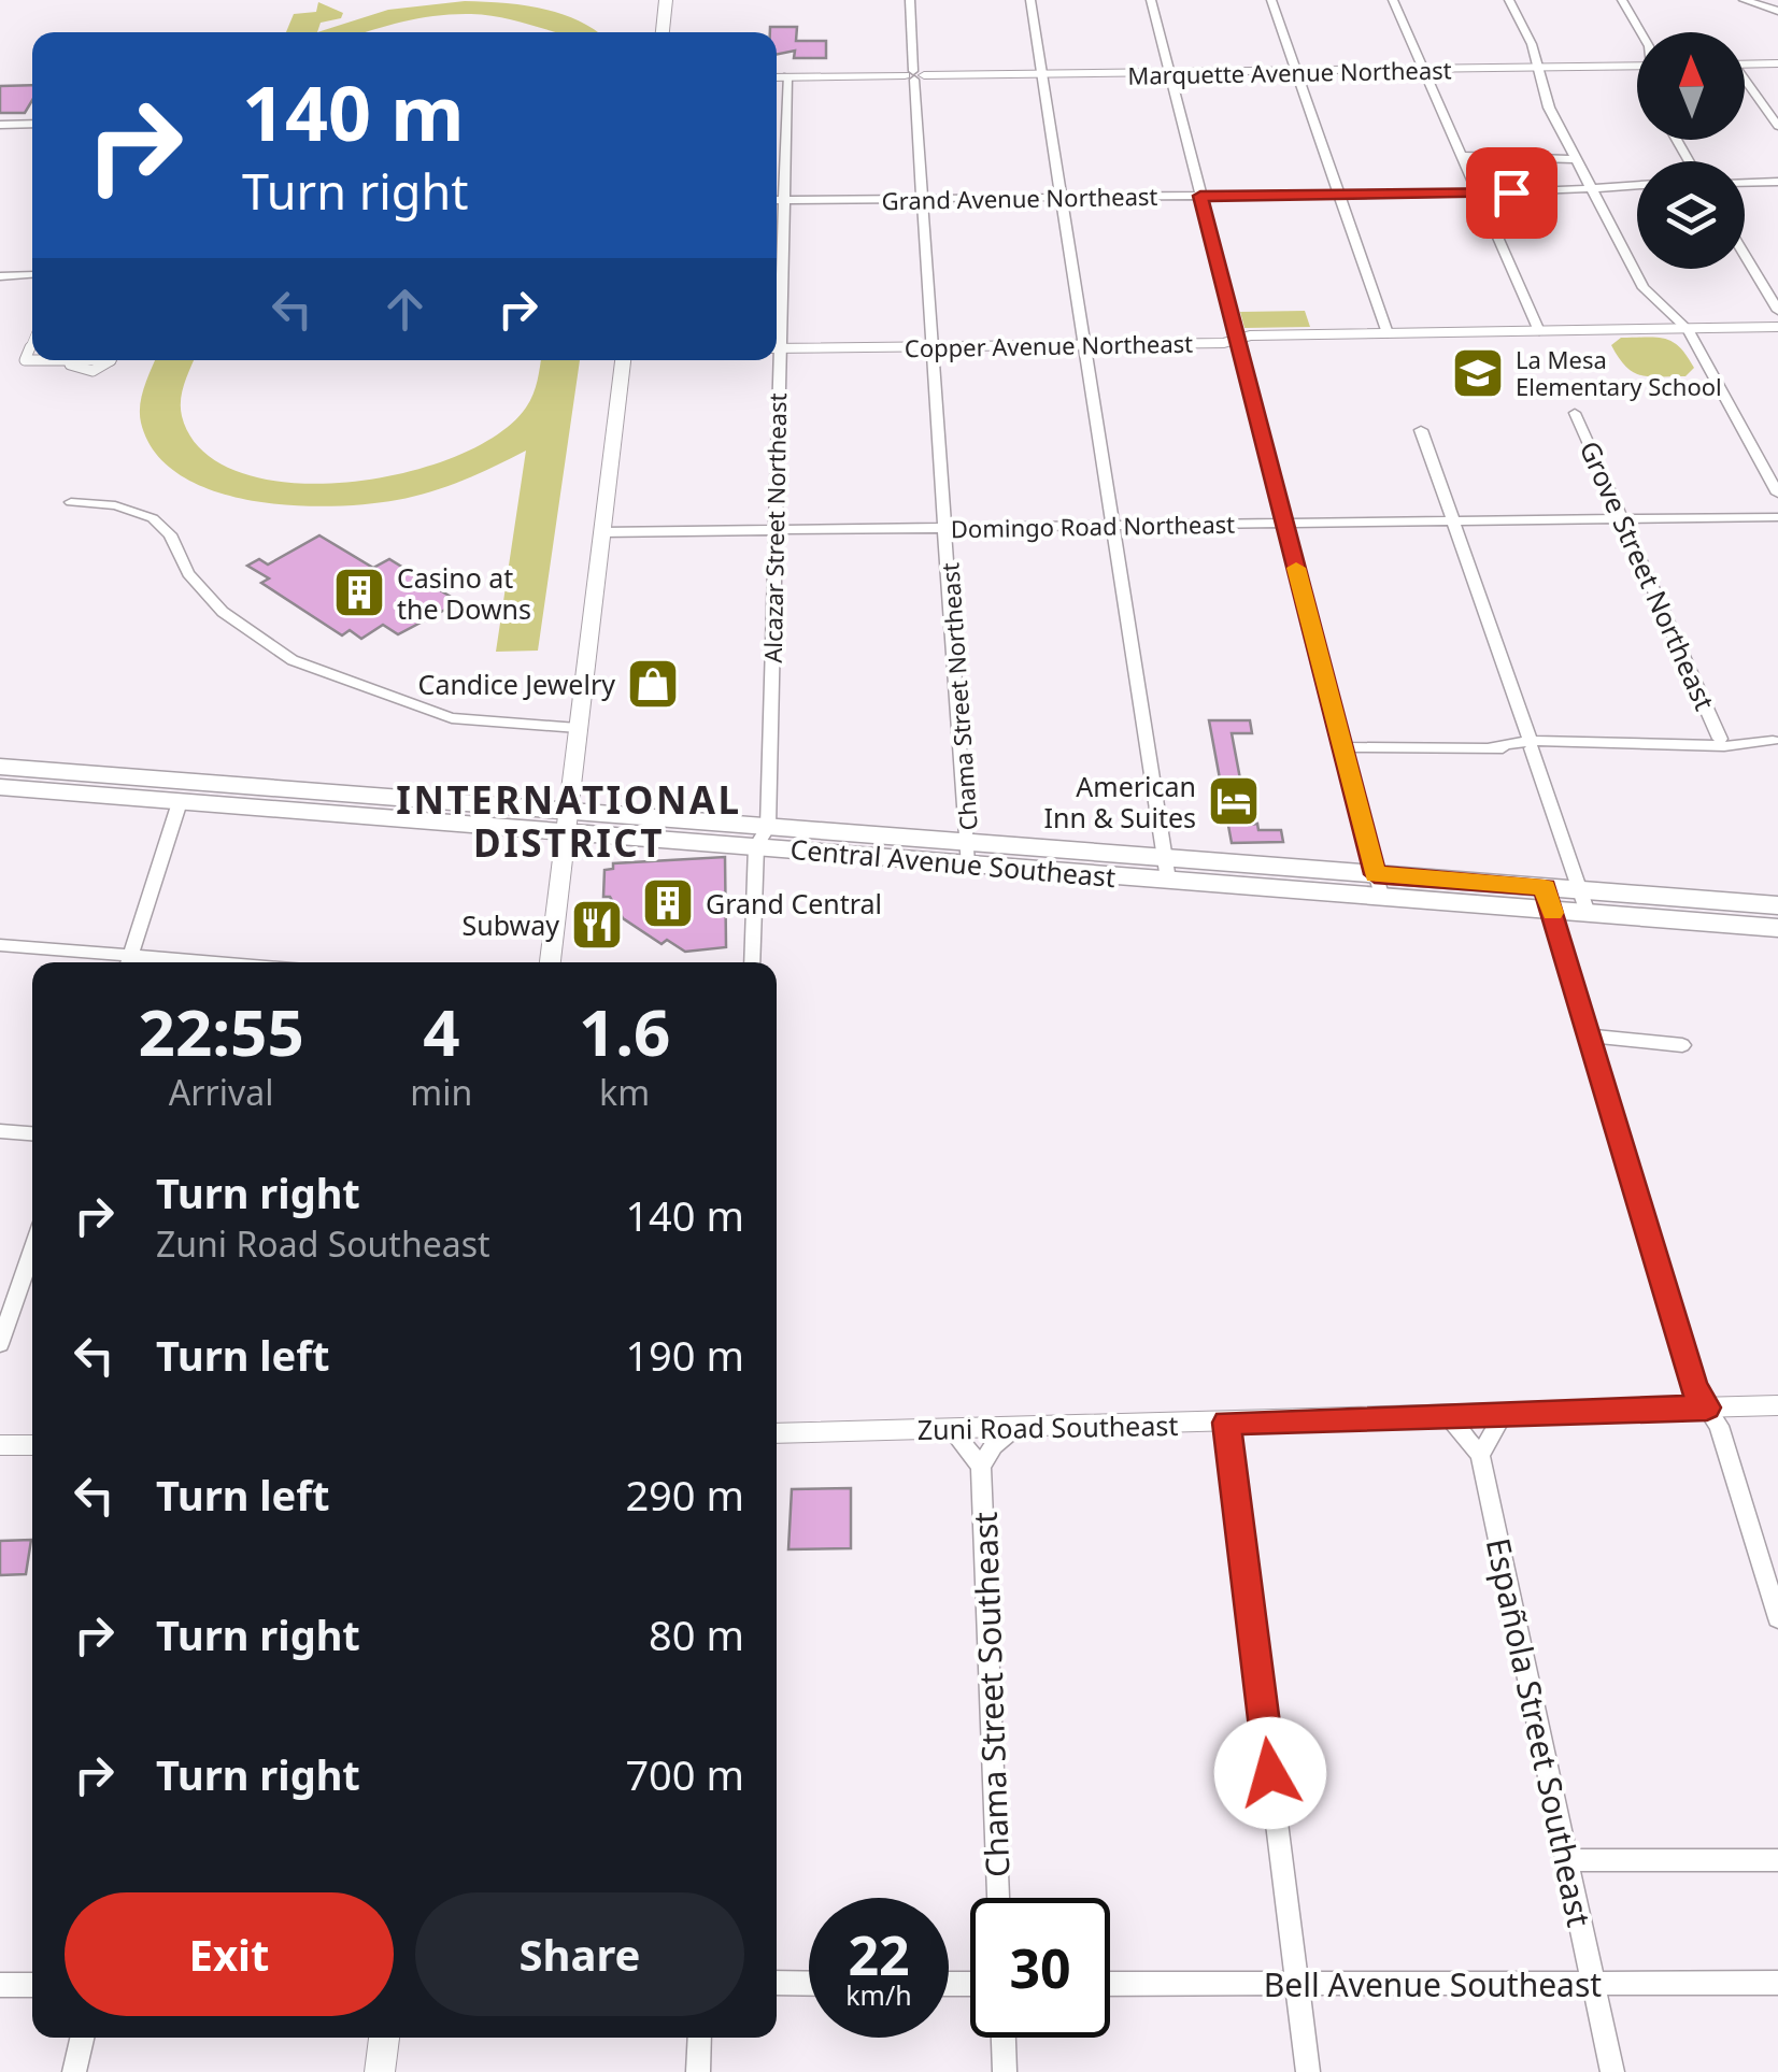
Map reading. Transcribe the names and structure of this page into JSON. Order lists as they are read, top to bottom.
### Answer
{
  "streets": {
    "main road": ["Central Avenue Southeast"],
    "street": [
      "Marquette Avenue Northeast",
      "Grand Avenue Northeast",
      "Copper Avenue Northeast",
      "Domingo Road Northeast",
      "Alcazar Street Northeast",
      "Grove Street Northeast",
      "Chama Street Northeast",
      "Zuni Road Southeast",
      "Chama Street Southeast",
      "Española Street Southeast",
      "Bell Avenue Southeast"
    ]
  },
  "crossings": [
    ["Marquette Avenue Northeast", "Alcazar Street Northeast"],
    ["Marquette Avenue Northeast", "Chama Street Northeast"],
    ["Grand Avenue Northeast", "Alcazar Street Northeast"],
    ["Grand Avenue Northeast", "Chama Street Northeast"],
    ["Copper Avenue Northeast", "Chama Street Northeast"],
    ["Domingo Road Northeast", "Alcazar Street Northeast"],
    ["Domingo Road Northeast", "Grove Street Northeast"],
    ["Domingo Road Northeast", "Chama Street Northeast"],
    ["Alcazar Street Northeast", "Central Avenue Southeast"],
    ["Chama Street Northeast", "Central Avenue Southeast"],
    ["Zuni Road Southeast", "Española Street Southeast"],
    ["Española Street Southeast", "Bell Avenue Southeast"]
  ],
  "districts": ["INTERNATIONAL DISTRICT"],
  "places": {
    "school or university": ["La Mesa Elementary School"],
    "building": ["Casino at the Downs", "Grand Central"],
    "shop": ["Candice Jewelry"],
    "hotel": ["American Inn & Suites"],
    "restaurant": ["Subway"]
  },
  "north": "top",
  "page": {
    "turn": ["140 m", "Turn right"],
    "eta": [
      "22:55",
      "Arrival",
      "4",
      "min",
      "1.6",
      "km"
    ],
    "list": [
      {
        "name": "Turn right",
        "note": "Zuni Road Southeast",
        "value": "140 m"
      },
      {
        "name": "Turn left",
        "value": "190 m"
      },
      {
        "name": "Turn left",
        "value": "290 m"
      },
      {
        "name": "Turn right",
        "value": "80 m"
      },
      {
        "name": "Turn right",
        "value": "700 m"
      }
    ],
    "buttons": ["Exit", "Share"],
    "speed": "22 km/h",
    "limit": "30"
  }
}
